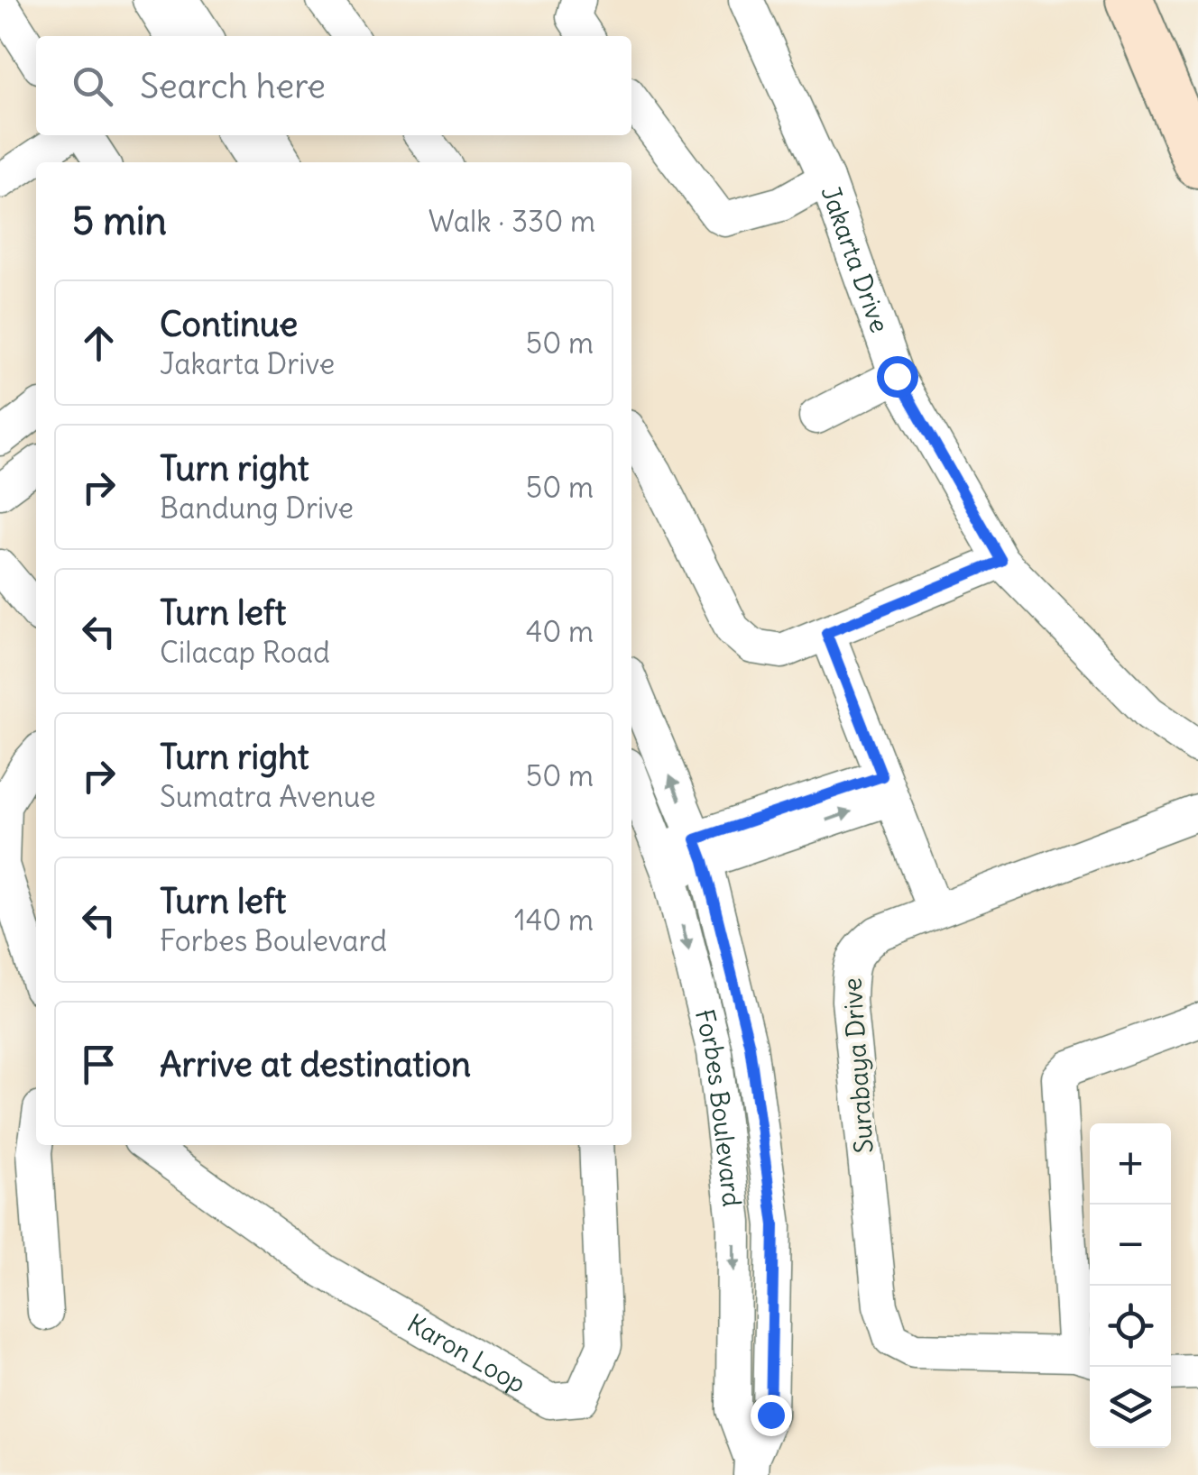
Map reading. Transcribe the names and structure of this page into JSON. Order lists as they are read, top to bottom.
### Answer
{
  "streets": {
    "street": [
      "Jakarta Drive",
      "Surabaya Drive",
      "Forbes Boulevard",
      "Karon Loop"
    ]
  },
  "page": {
    "search": "Search here",
    "heading": ["5 min", "Walk · 330 m"],
    "list": [
      ["Continue", "Jakarta Drive", "50 m"],
      ["Turn right", "Bandung Drive", "50 m"],
      ["Turn left", "Cilacap Road", "40 m"],
      ["Turn right", "Sumatra Avenue", "50 m"],
      ["Turn left", "Forbes Boulevard", "140 m"],
      "Arrive at destination"
    ],
    "map_buttons": ["+", "−"]
  }
}
